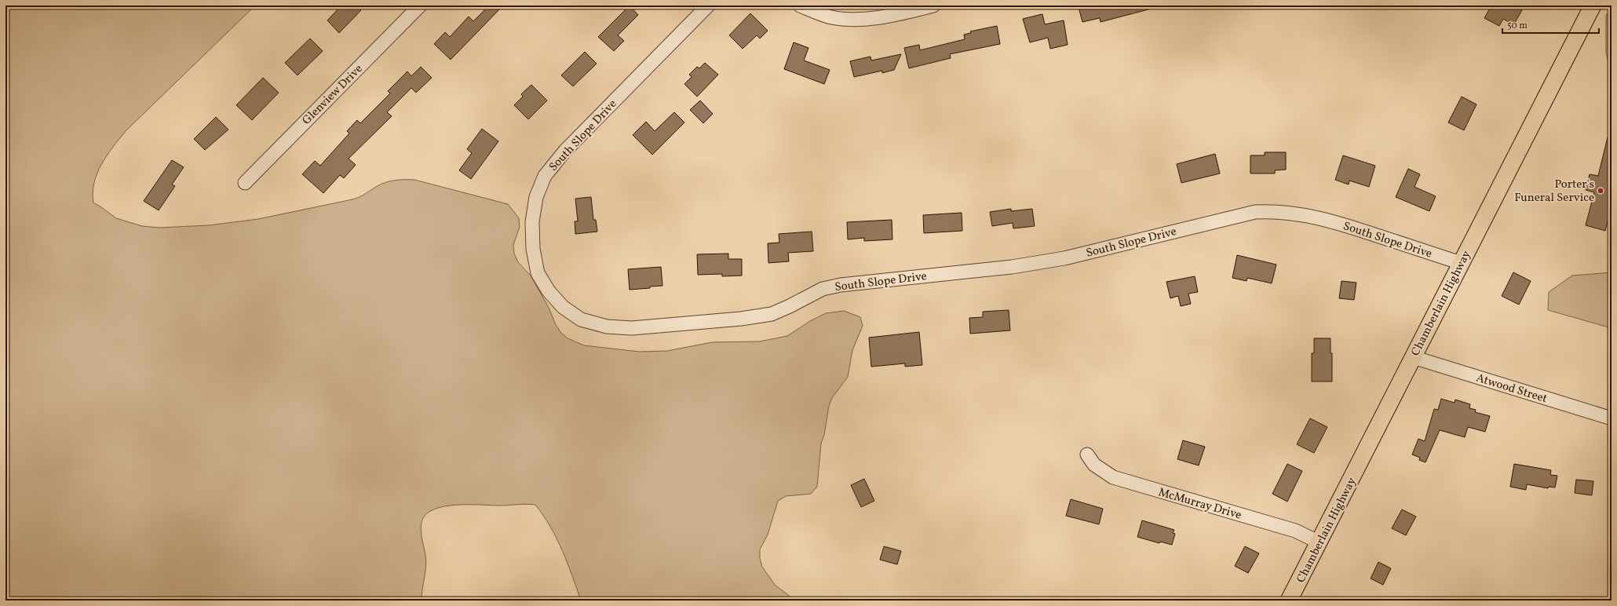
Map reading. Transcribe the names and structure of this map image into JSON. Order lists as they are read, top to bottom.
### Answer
{
  "streets": {
    "main road": ["Chamberlain Highway"],
    "street": [
      "Glenview Drive",
      "South Slope Drive",
      "Atwood Street",
      "McMurray Drive"
    ]
  },
  "crossings": [
    ["South Slope Drive", "Chamberlain Highway"],
    ["Chamberlain Highway", "Atwood Street"],
    ["Chamberlain Highway", "McMurray Drive"]
  ],
  "places": ["Porter's Funeral Service"],
  "scale_bar": "50 m"
}
